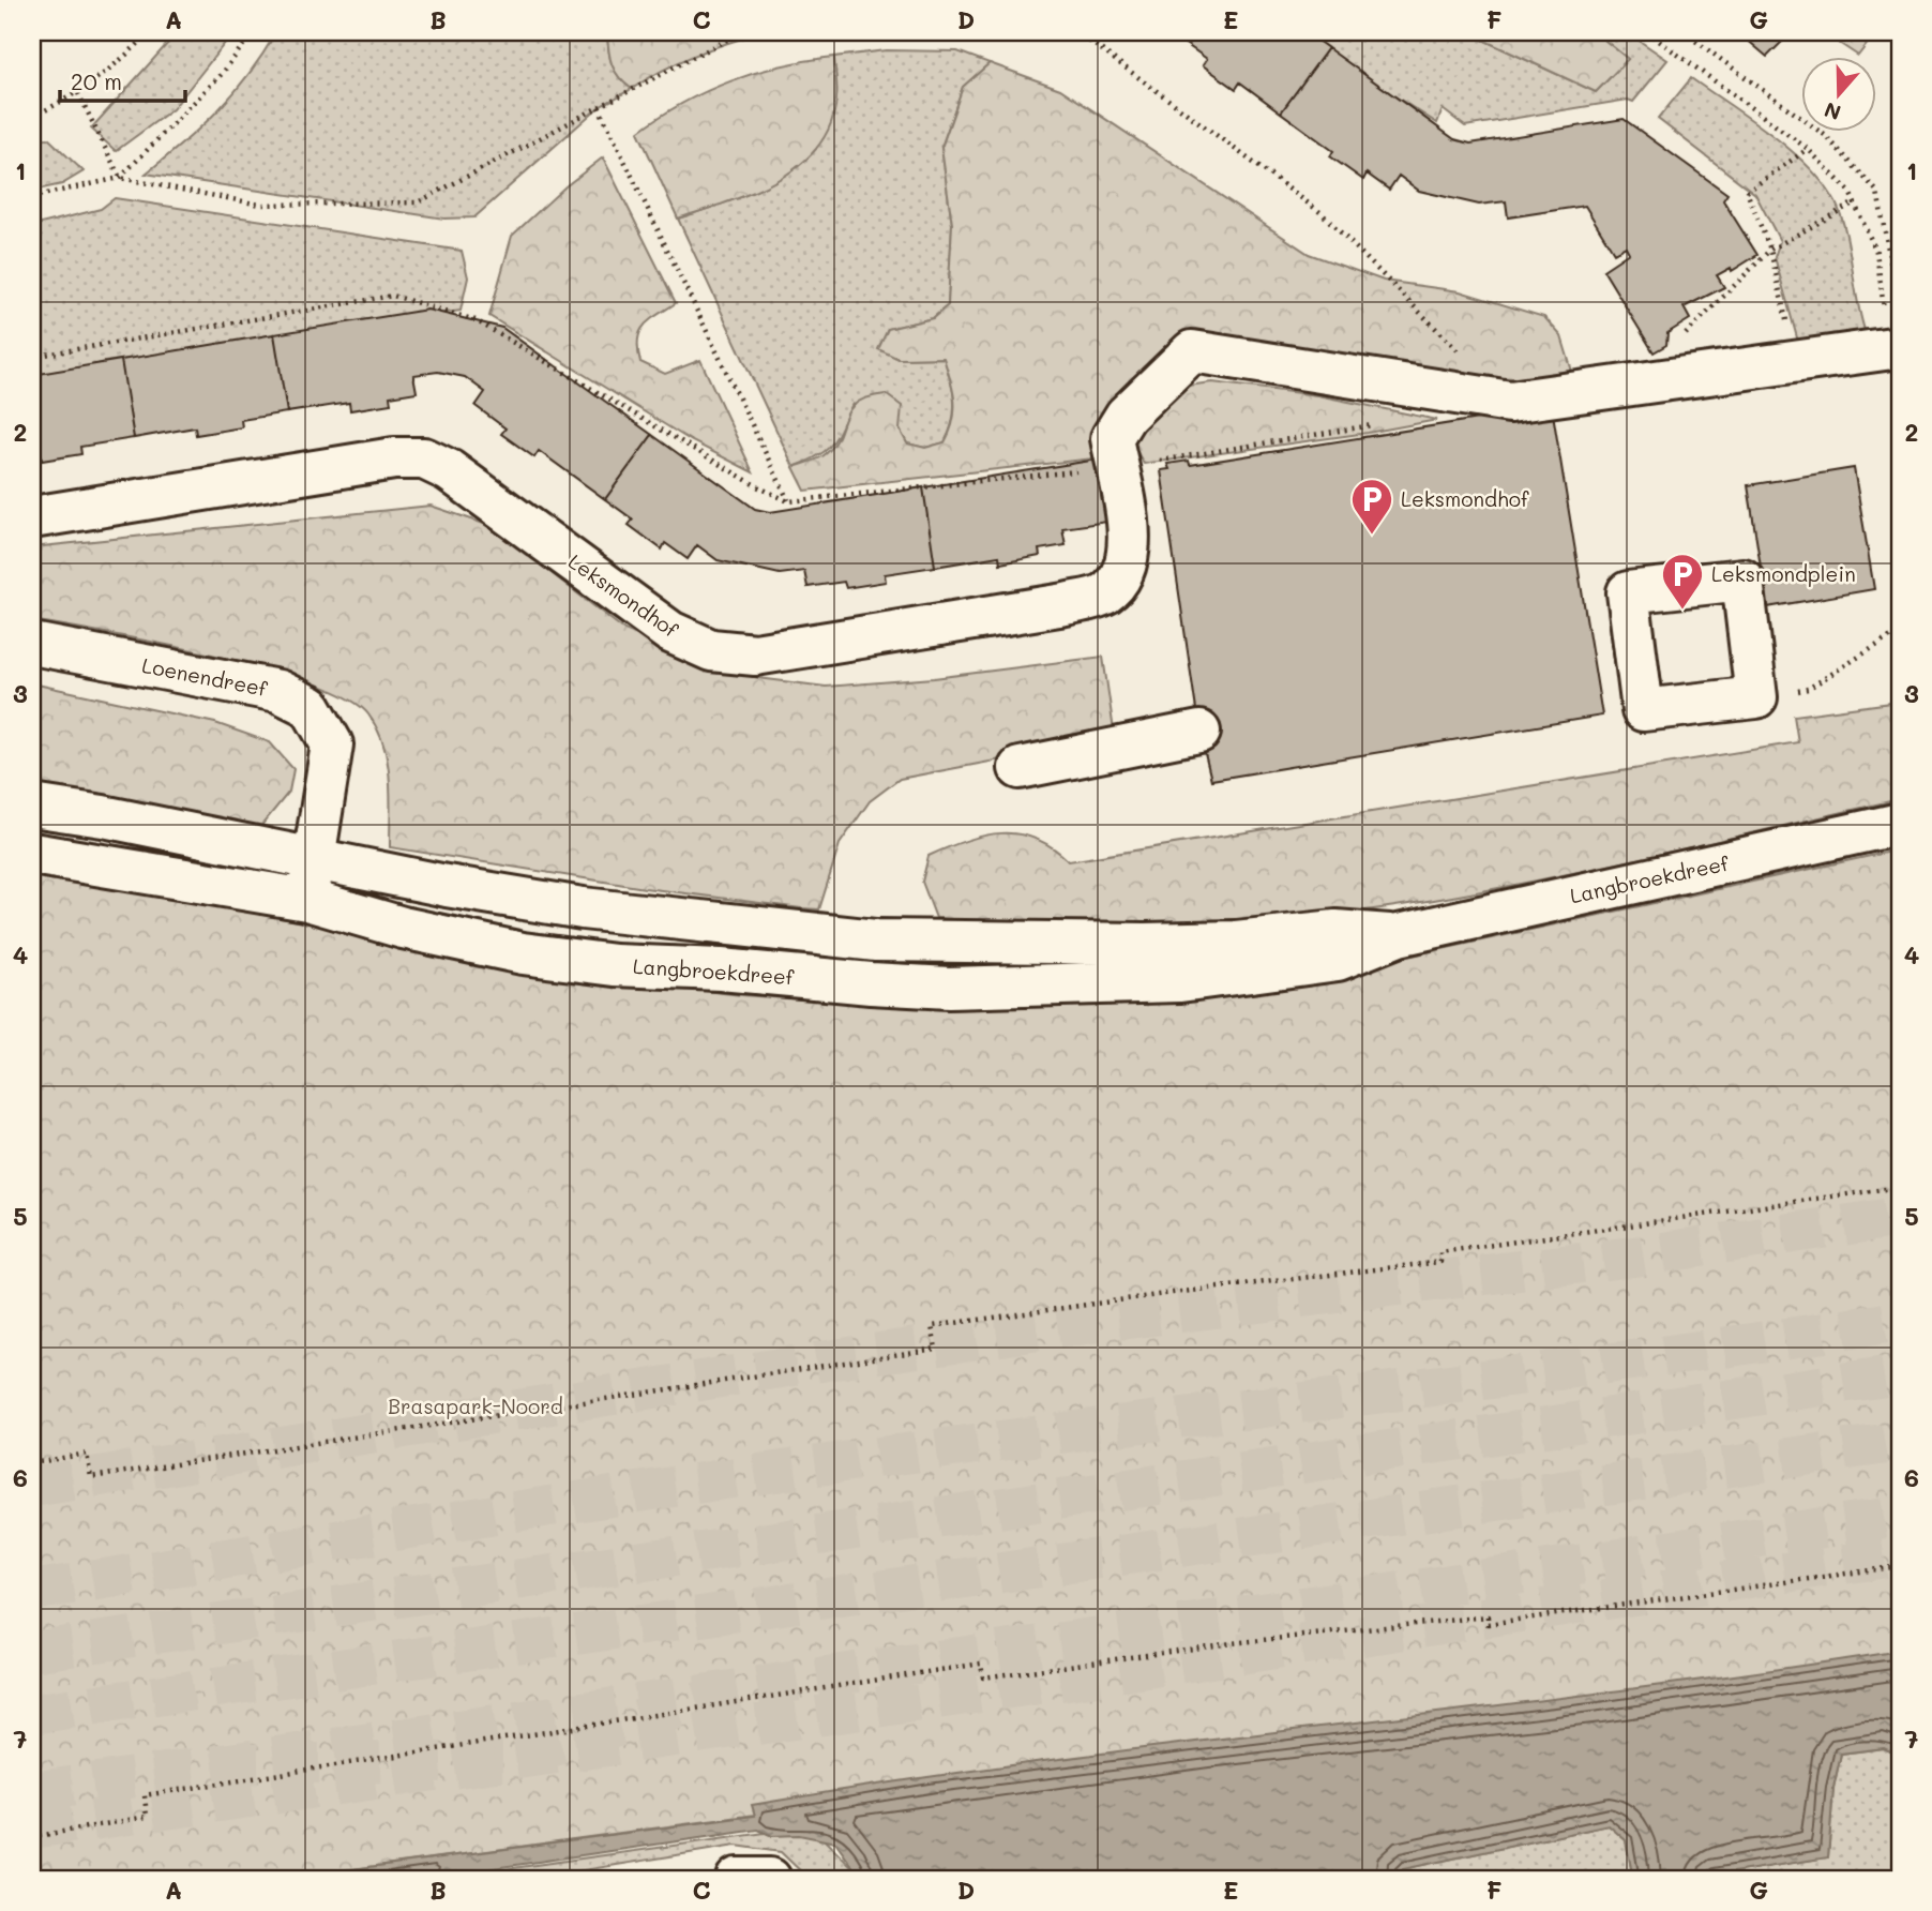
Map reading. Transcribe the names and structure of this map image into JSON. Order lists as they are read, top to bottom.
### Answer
{
  "streets": {
    "main road": ["Leksmondhof", "Loenendreef", "Langbroekdreef"]
  },
  "crossings": [
    ["Loenendreef", "Langbroekdreef"]
  ],
  "parks": ["Brasapark-Noord"],
  "places": {
    "parking": ["Leksmondhof", "Leksmondplein"]
  },
  "scale_bar": "20 m",
  "north": "bottom",
  "grid": {
    "columns": [
      "A",
      "B",
      "C",
      "D",
      "E",
      "F",
      "G"
    ],
    "rows": [
      "1",
      "2",
      "3",
      "4",
      "5",
      "6",
      "7"
    ]
  }
}
